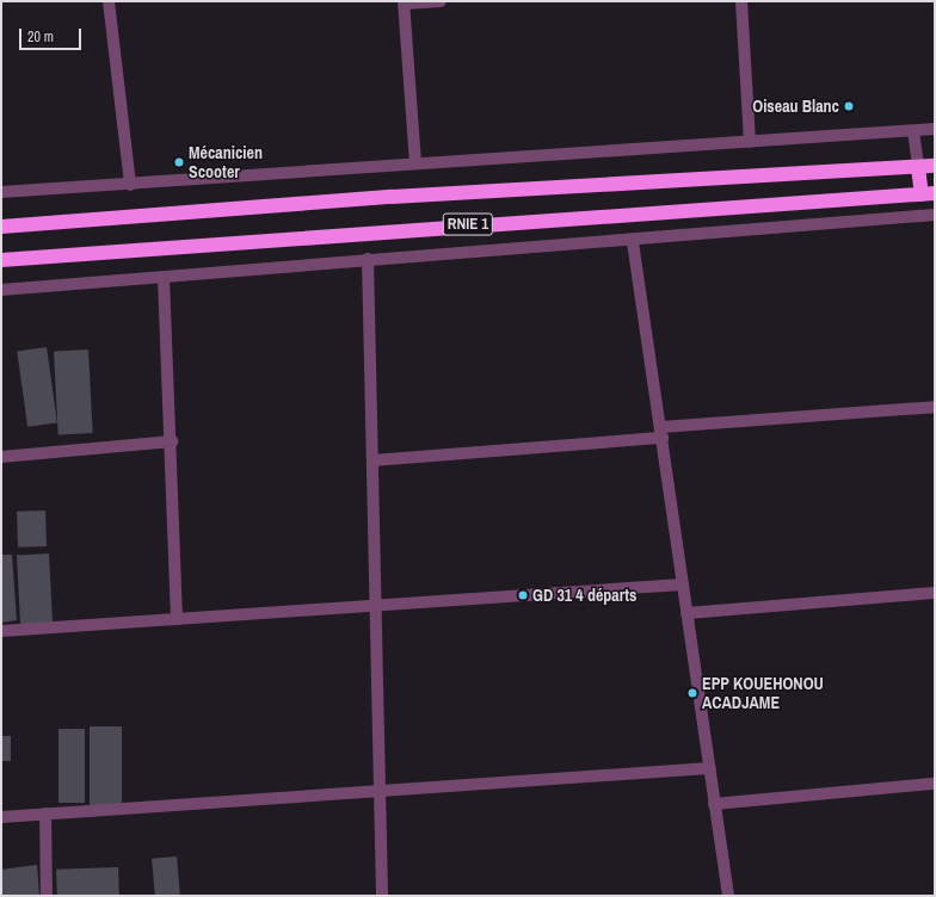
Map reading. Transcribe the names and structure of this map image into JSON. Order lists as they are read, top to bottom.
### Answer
{
  "streets": {
    "highway": ["RNIE 1"]
  },
  "places": [
    "Oiseau Blanc",
    "Mécanicien Scooter",
    "GD 31 4 départs",
    "EPP KOUEHONOU ACADJAME"
  ],
  "scale_bar": "20 m"
}
